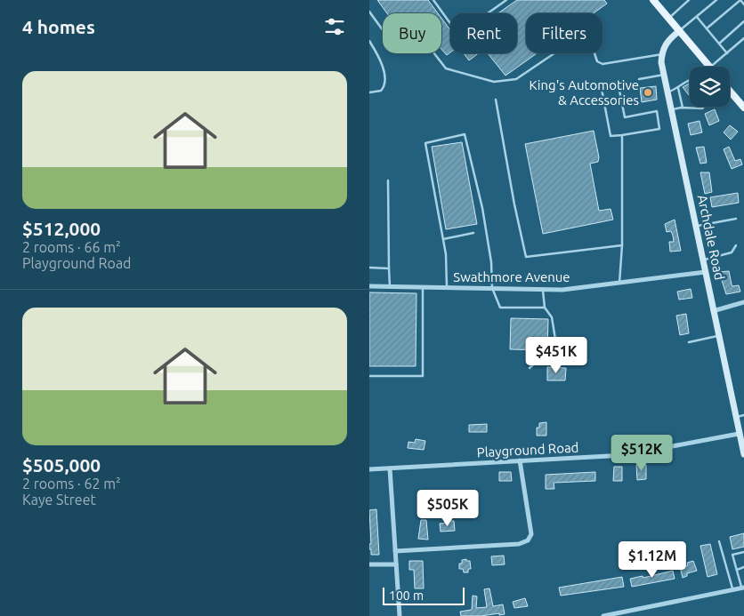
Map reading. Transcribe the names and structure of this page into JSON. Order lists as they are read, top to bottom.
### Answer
{
  "streets": {
    "main road": ["Archdale Road"],
    "street": ["Swathmore Avenue", "Playground Road"]
  },
  "crossings": [
    ["Archdale Road", "Swathmore Avenue"],
    ["Archdale Road", "Playground Road"]
  ],
  "places": ["King's Automotive & Accessories"],
  "scale_bar": "100 m",
  "page": {
    "heading": "4 homes",
    "chip": ["Buy", "Rent", "Filters"],
    "list": [
      {
        "name": "$512,000",
        "note": "2 rooms · 66 m² · Playground Road"
      },
      {
        "name": "$505,000",
        "note": "2 rooms · 62 m² · Kaye Street"
      }
    ],
    "price": [
      "$451K",
      "$512K",
      "$505K",
      "$1.12M"
    ],
    "scale": "100 m"
  }
}
